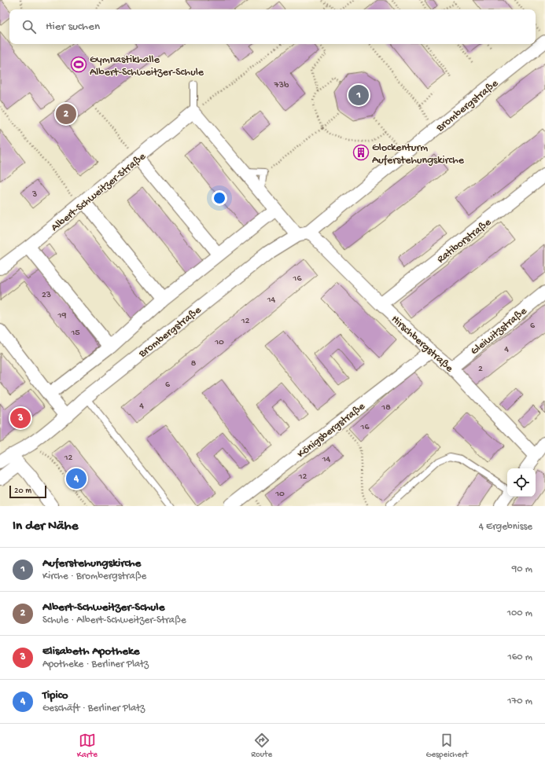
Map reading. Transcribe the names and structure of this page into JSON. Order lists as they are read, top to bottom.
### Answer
{
  "streets": {
    "street": [
      "Brombergstraße",
      "Albert-Schweitzer-Straße",
      "Ratiborstraße",
      "Gleiwitzstraße",
      "Hirschbergstraße",
      "Königsbergstraße"
    ]
  },
  "crossings": [
    ["Brombergstraße", "Hirschbergstraße"],
    ["Ratiborstraße", "Hirschbergstraße"],
    ["Gleiwitzstraße", "Hirschbergstraße"],
    ["Hirschbergstraße", "Königsbergstraße"]
  ],
  "places": {
    "sports": ["Gymnastikhalle Albert-Schweitzer-Schule"],
    "building": ["Glockenturm Auferstehungskirche"]
  },
  "house_numbers": [
    "73b",
    "3",
    "16",
    "23",
    "14",
    "19",
    "12",
    "6",
    "15",
    "10",
    "4",
    "8",
    "2",
    "6",
    "4",
    "18",
    "16",
    "12",
    "14",
    "12",
    "10"
  ],
  "scale_bar": "20 m",
  "page": {
    "search": "Hier suchen",
    "pins": [
      "1",
      "2",
      "3",
      "4"
    ],
    "scale": "20 m",
    "heading": ["In der Nähe", "4 Ergebnisse"],
    "list": [
      {
        "mark": "1",
        "name": "Auferstehungskirche",
        "note": "Kirche · Brombergstraße",
        "value": "90 m"
      },
      {
        "mark": "2",
        "name": "Albert-Schweitzer-Schule",
        "note": "Schule · Albert-Schweitzer-Straße",
        "value": "100 m"
      },
      {
        "mark": "3",
        "name": "Elisabeth Apotheke",
        "note": "Apotheke · Berliner Platz",
        "value": "160 m"
      },
      {
        "mark": "4",
        "name": "Tipico",
        "note": "Geschäft · Berliner Platz",
        "value": "170 m"
      }
    ],
    "nav": ["Karte", "Route", "Gespeichert"]
  }
}
